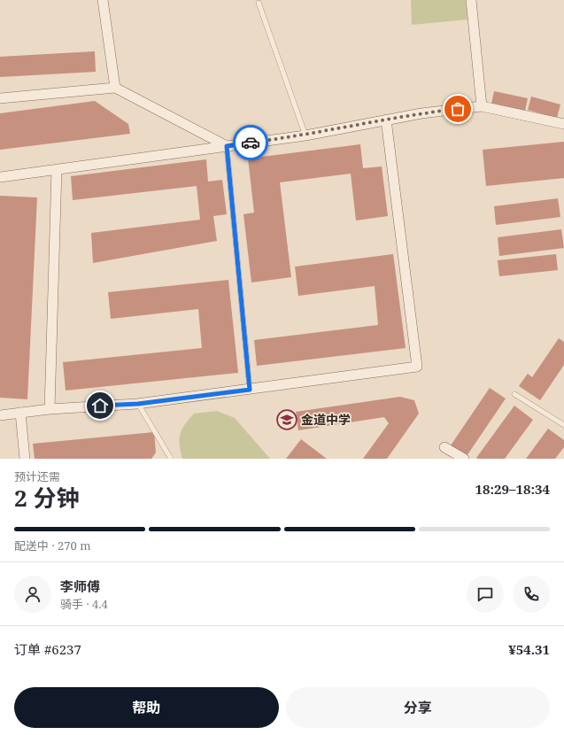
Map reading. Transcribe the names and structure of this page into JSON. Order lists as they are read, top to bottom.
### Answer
{
  "places": {
    "school or university": ["金道中学"]
  },
  "page": {
    "heading": ["2 分钟", "预计还需", "18:29–18:34"],
    "panel": [
      "李师傅",
      "骑手 · 4.4",
      "订单 #6237",
      "¥54.31"
    ],
    "bar": "配送中 · 270 m",
    "buttons": ["帮助", "分享"]
  }
}
